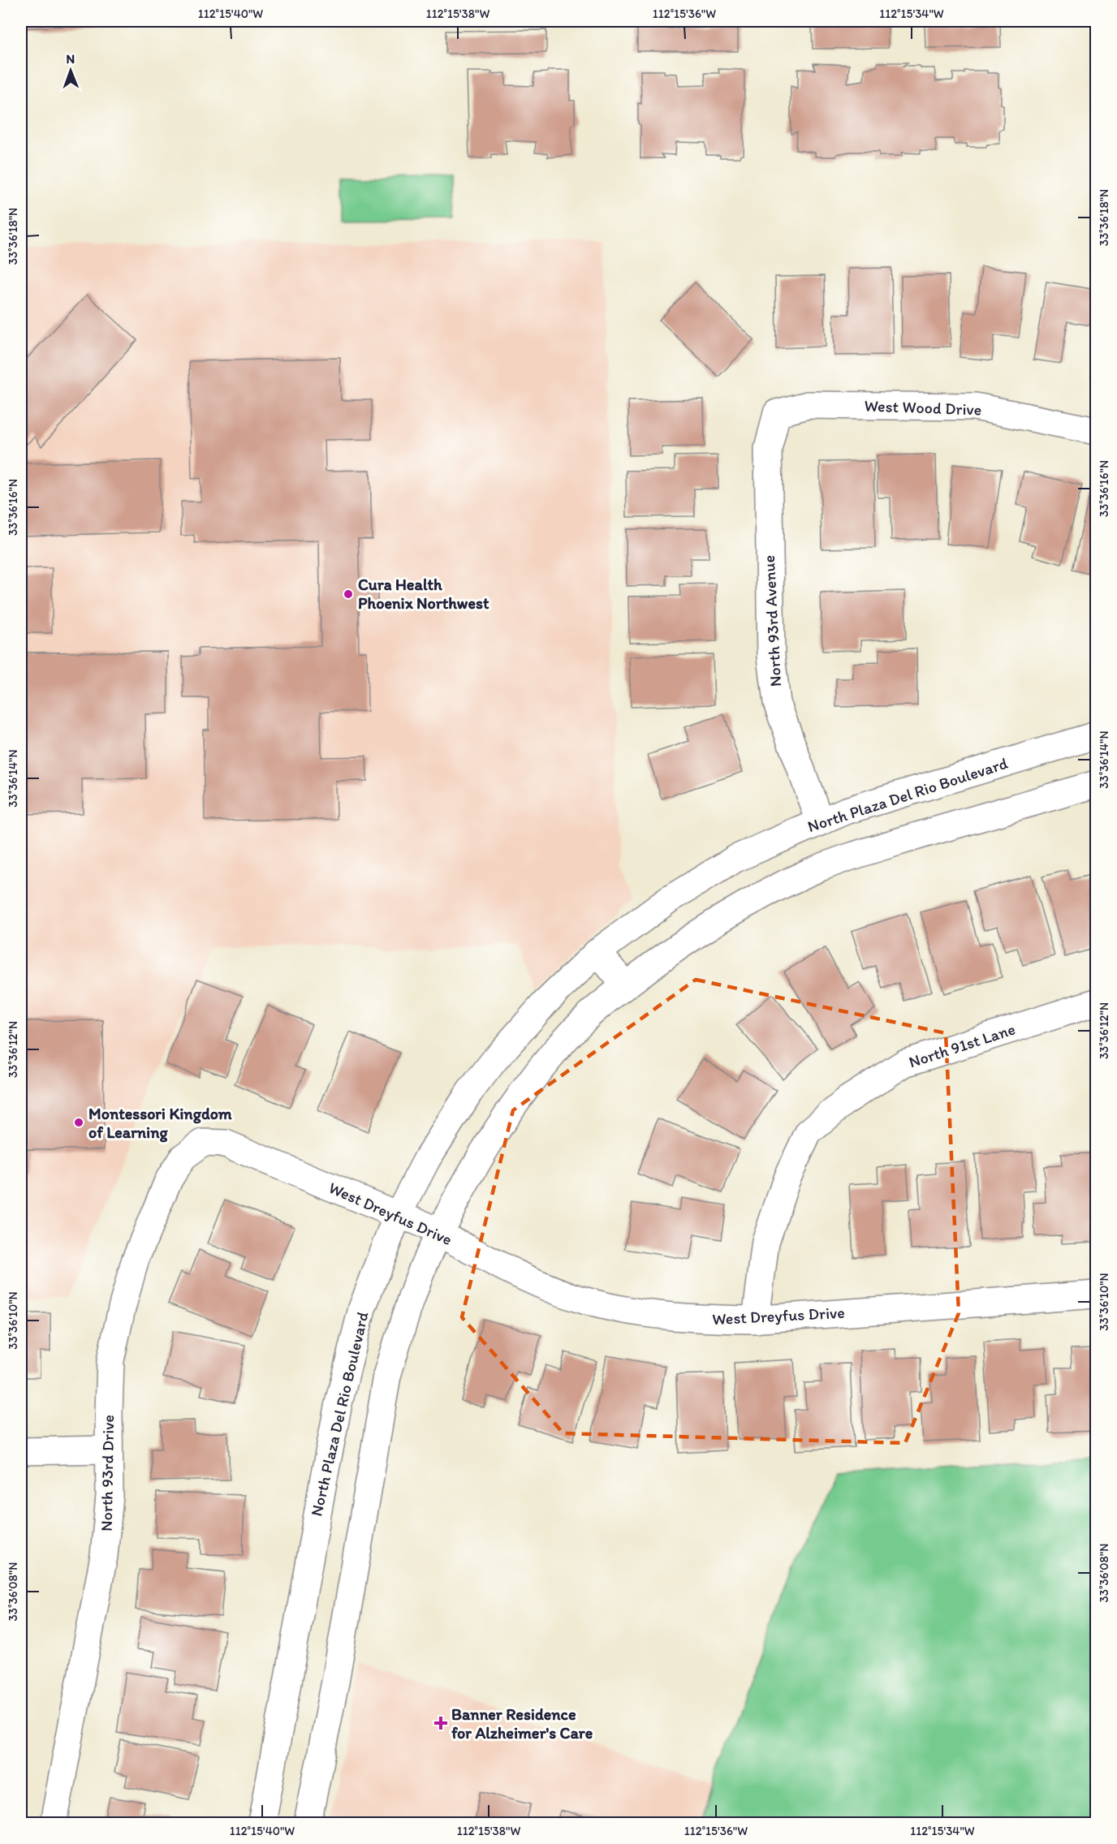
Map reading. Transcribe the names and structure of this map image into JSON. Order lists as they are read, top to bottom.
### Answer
{
  "streets": {
    "street": [
      "West Wood Drive",
      "North 93rd Avenue",
      "North Plaza Del Rio Boulevard",
      "North 91st Lane",
      "West Dreyfus Drive",
      "North 93rd Drive"
    ]
  },
  "crossings": [
    ["West Wood Drive", "North 93rd Avenue"],
    ["North 93rd Avenue", "North Plaza Del Rio Boulevard"],
    ["North Plaza Del Rio Boulevard", "West Dreyfus Drive"],
    ["North 91st Lane", "West Dreyfus Drive"],
    ["West Dreyfus Drive", "North 93rd Drive"]
  ],
  "places": {
    "other": ["Cura Health Phoenix Northwest", "Montessori Kingdom of Learning"],
    "health": ["Banner Residence for Alzheimer's Care"]
  },
  "north": "top",
  "coordinates": [
    "112°15'40\"W",
    "112°15'38\"W",
    "112°15'36\"W",
    "112°15'34\"W",
    "33°36'18\"N",
    "33°36'16\"N",
    "33°36'14\"N",
    "33°36'12\"N",
    "33°36'10\"N",
    "33°36'08\"N"
  ]
}
